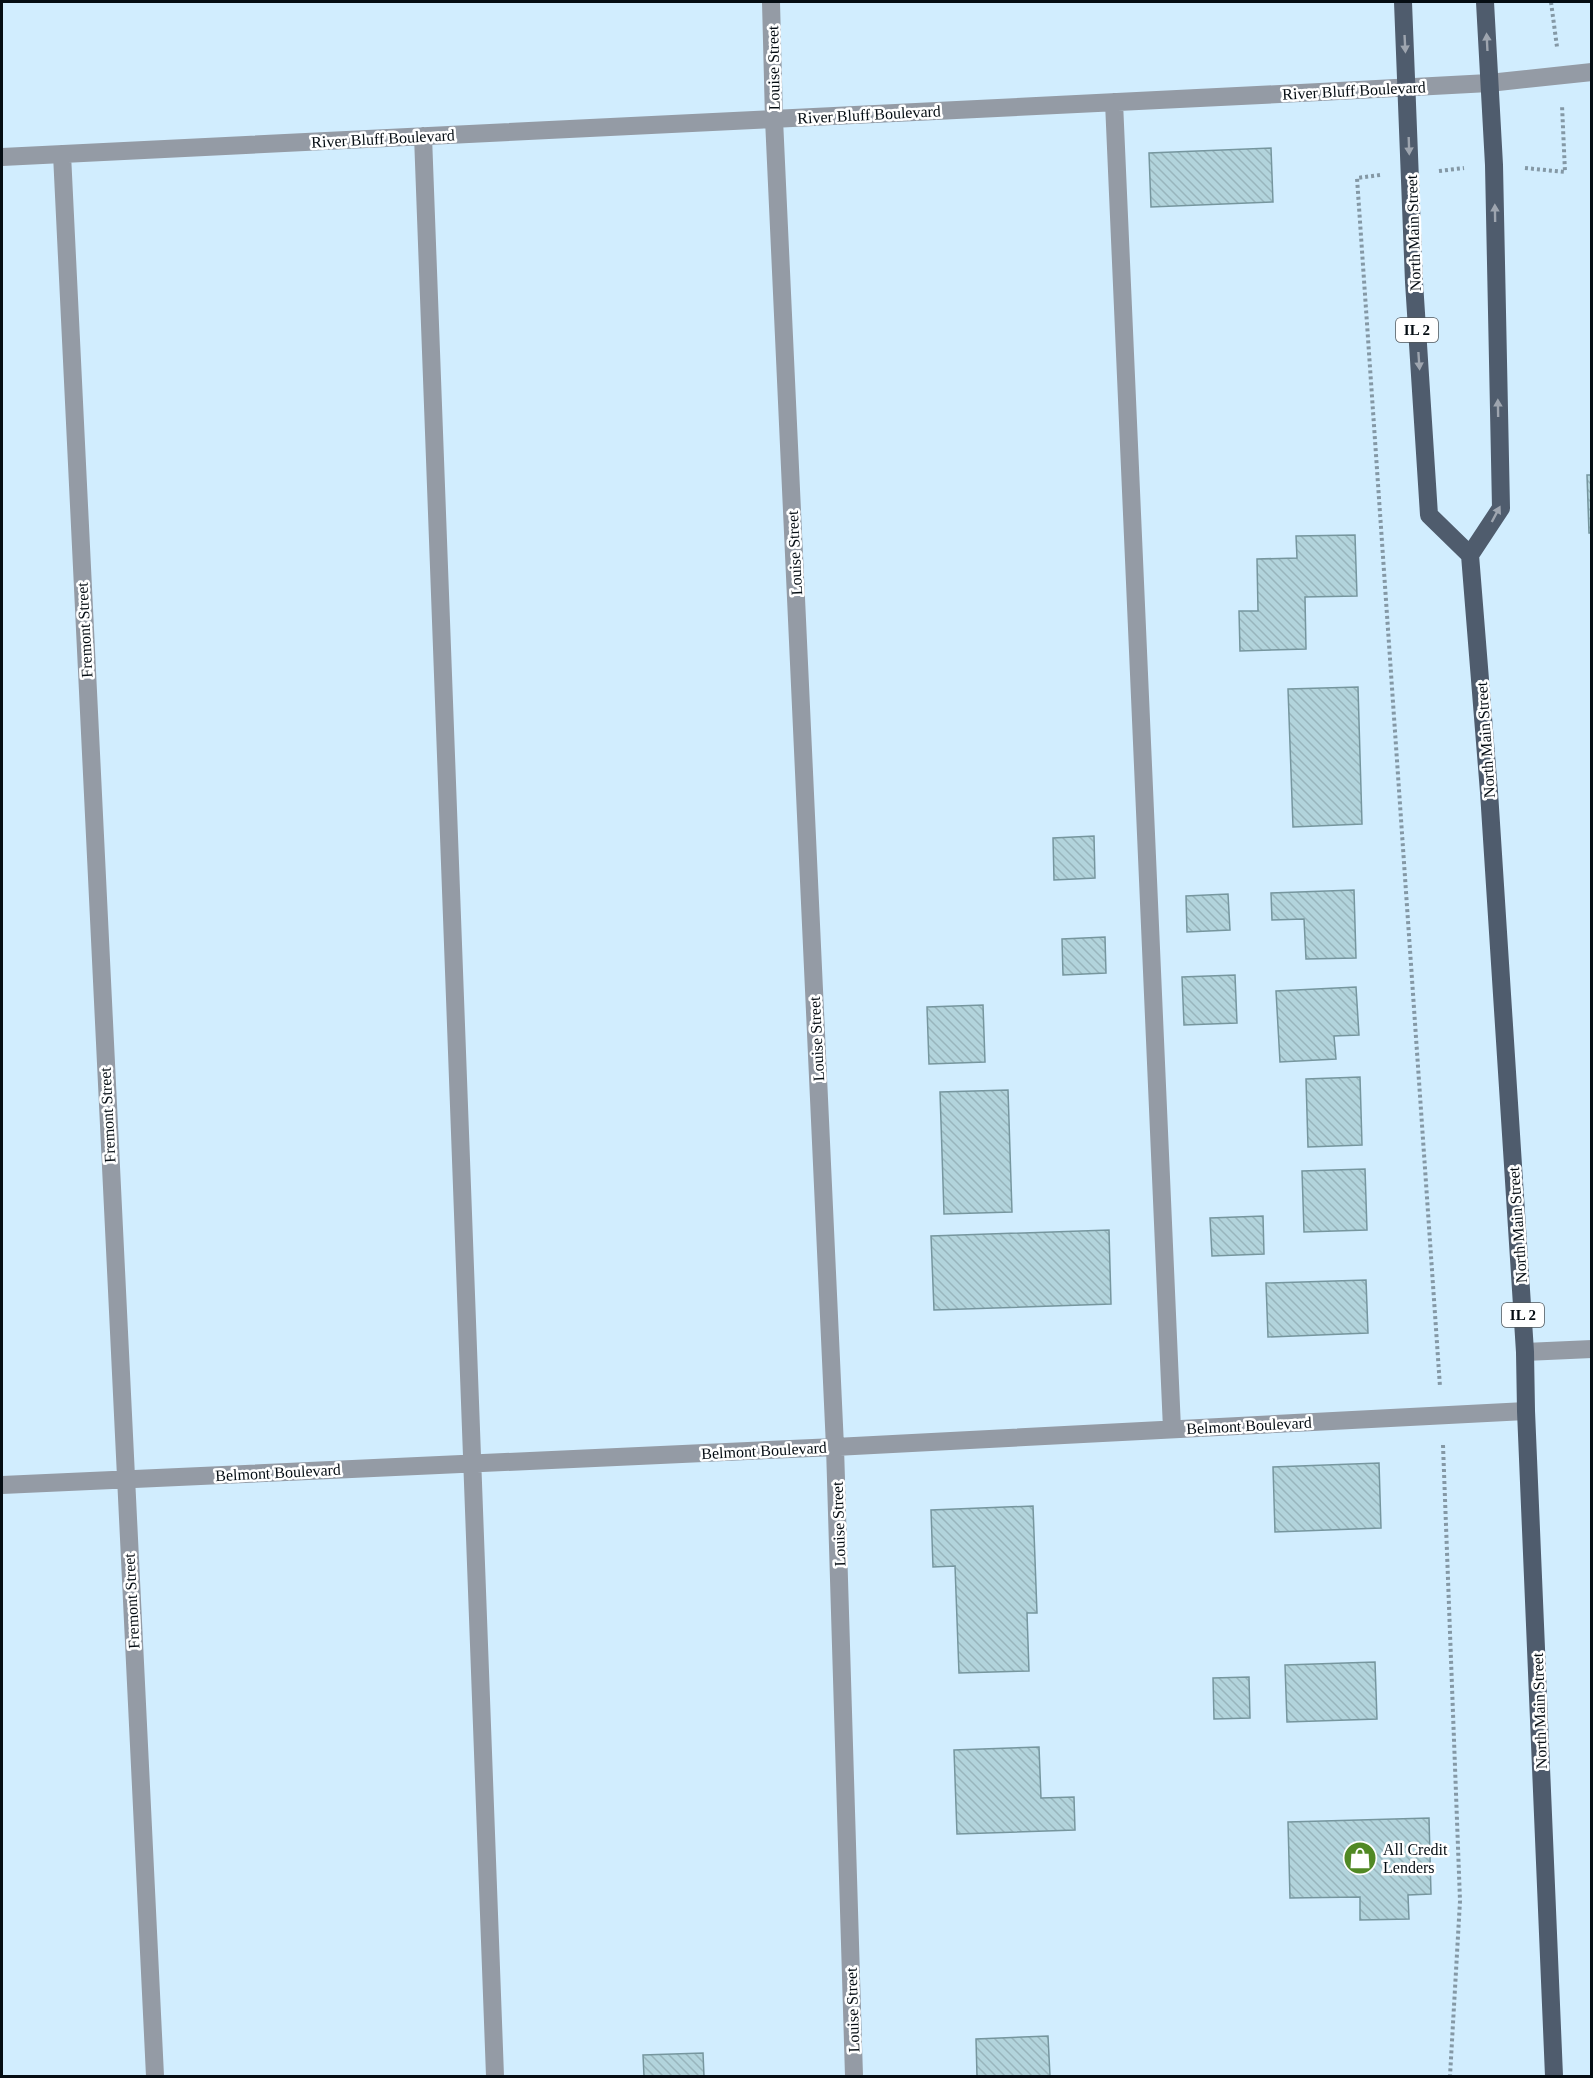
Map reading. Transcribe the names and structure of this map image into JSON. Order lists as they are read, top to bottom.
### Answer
{
  "streets": {
    "main road": ["North Main Street", "IL 2"],
    "street": [
      "Louise Street",
      "River Bluff Boulevard",
      "Fremont Street",
      "Belmont Boulevard"
    ]
  },
  "crossings": [
    ["Louise Street", "River Bluff Boulevard"],
    ["Louise Street", "Belmont Boulevard"],
    ["River Bluff Boulevard", "North Main Street"],
    ["River Bluff Boulevard", "Fremont Street"],
    ["North Main Street", "Belmont Boulevard"],
    ["Fremont Street", "Belmont Boulevard"]
  ],
  "places": {
    "shop": ["All Credit Lenders"]
  }
}
